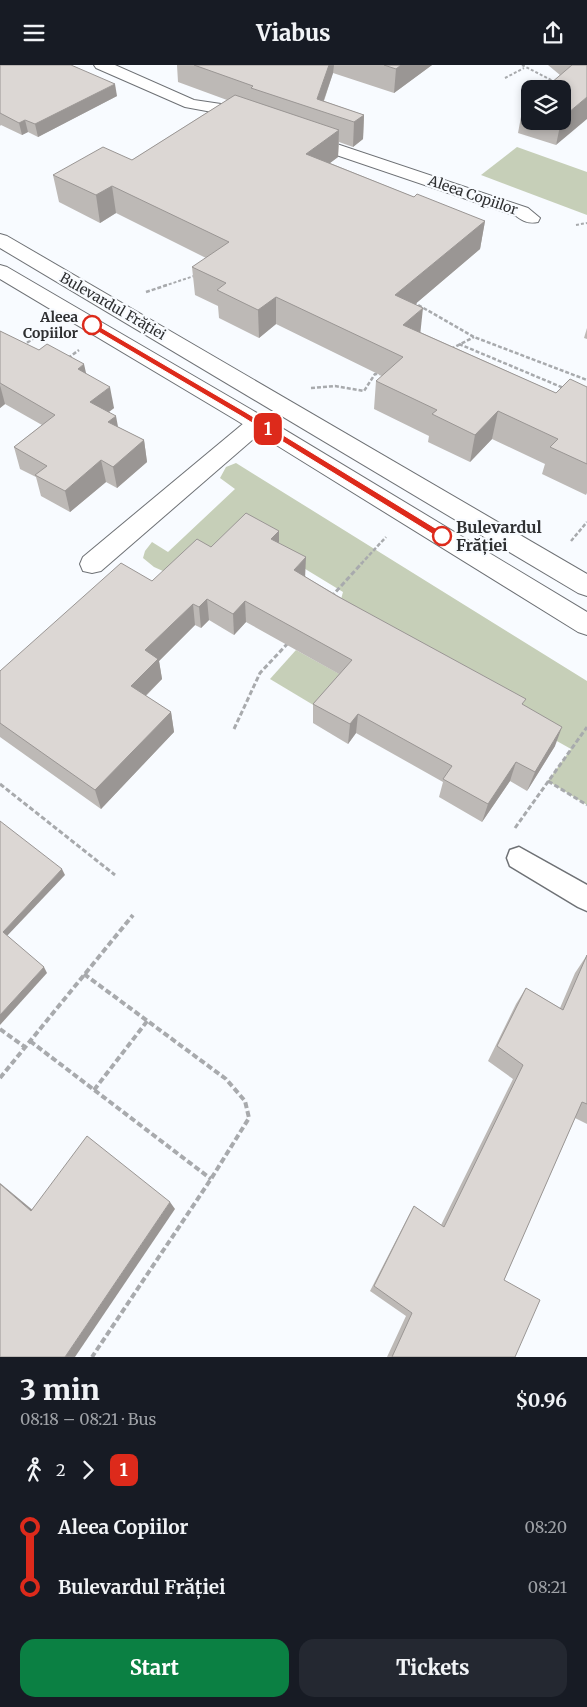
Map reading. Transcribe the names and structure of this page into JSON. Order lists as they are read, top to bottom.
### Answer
{
  "streets": {
    "main road": ["Aleea Copiilor", "Bulevardul Frăției"]
  },
  "places": ["Aleea Copiilor", "Bulevardul Frăției"],
  "lines": ["bus line 1"],
  "page": {
    "header": "Viabus",
    "on_map": "1",
    "heading": ["3 min", "08:18 – 08:21 · Bus", "$0.96"],
    "legs": ["2", "1"],
    "list": [
      {
        "name": "Aleea Copiilor",
        "value": "08:20"
      },
      {
        "name": "Bulevardul Frăției",
        "value": "08:21"
      }
    ],
    "buttons": ["Start", "Tickets"]
  }
}
